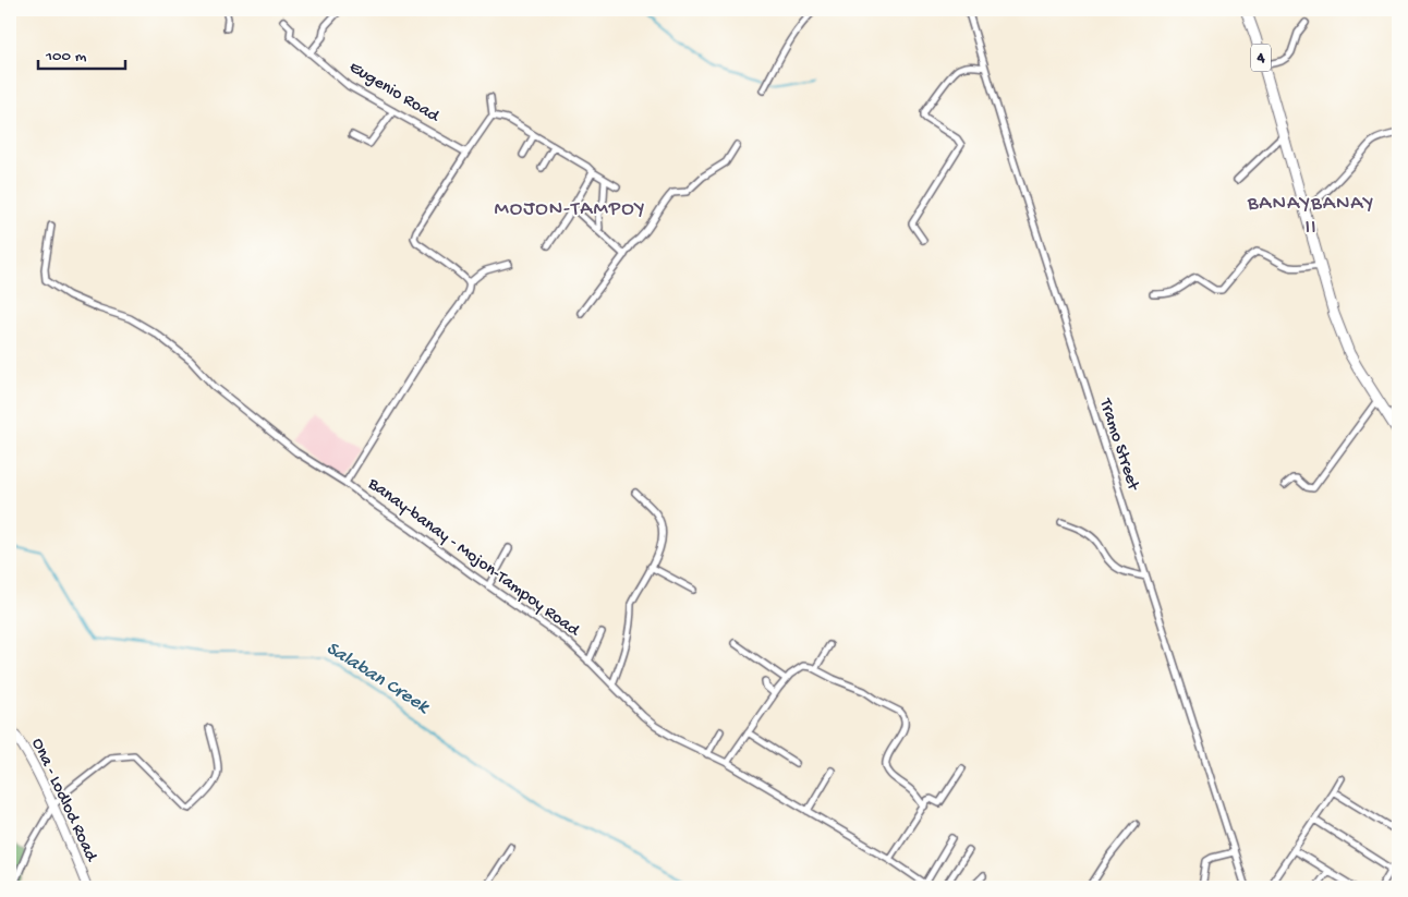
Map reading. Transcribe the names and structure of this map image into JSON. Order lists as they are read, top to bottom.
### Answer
{
  "streets": {
    "highway": ["4"],
    "main road": ["Ona - Lodlod Road"],
    "street": ["Eugenio Road", "Tramo Street", "Banay-banay - Mojon-Tampoy Road"]
  },
  "districts": ["BANAYBANAY II", "MOJON-TAMPOY"],
  "water": ["Salaban Creek"],
  "scale_bar": "100 m"
}
